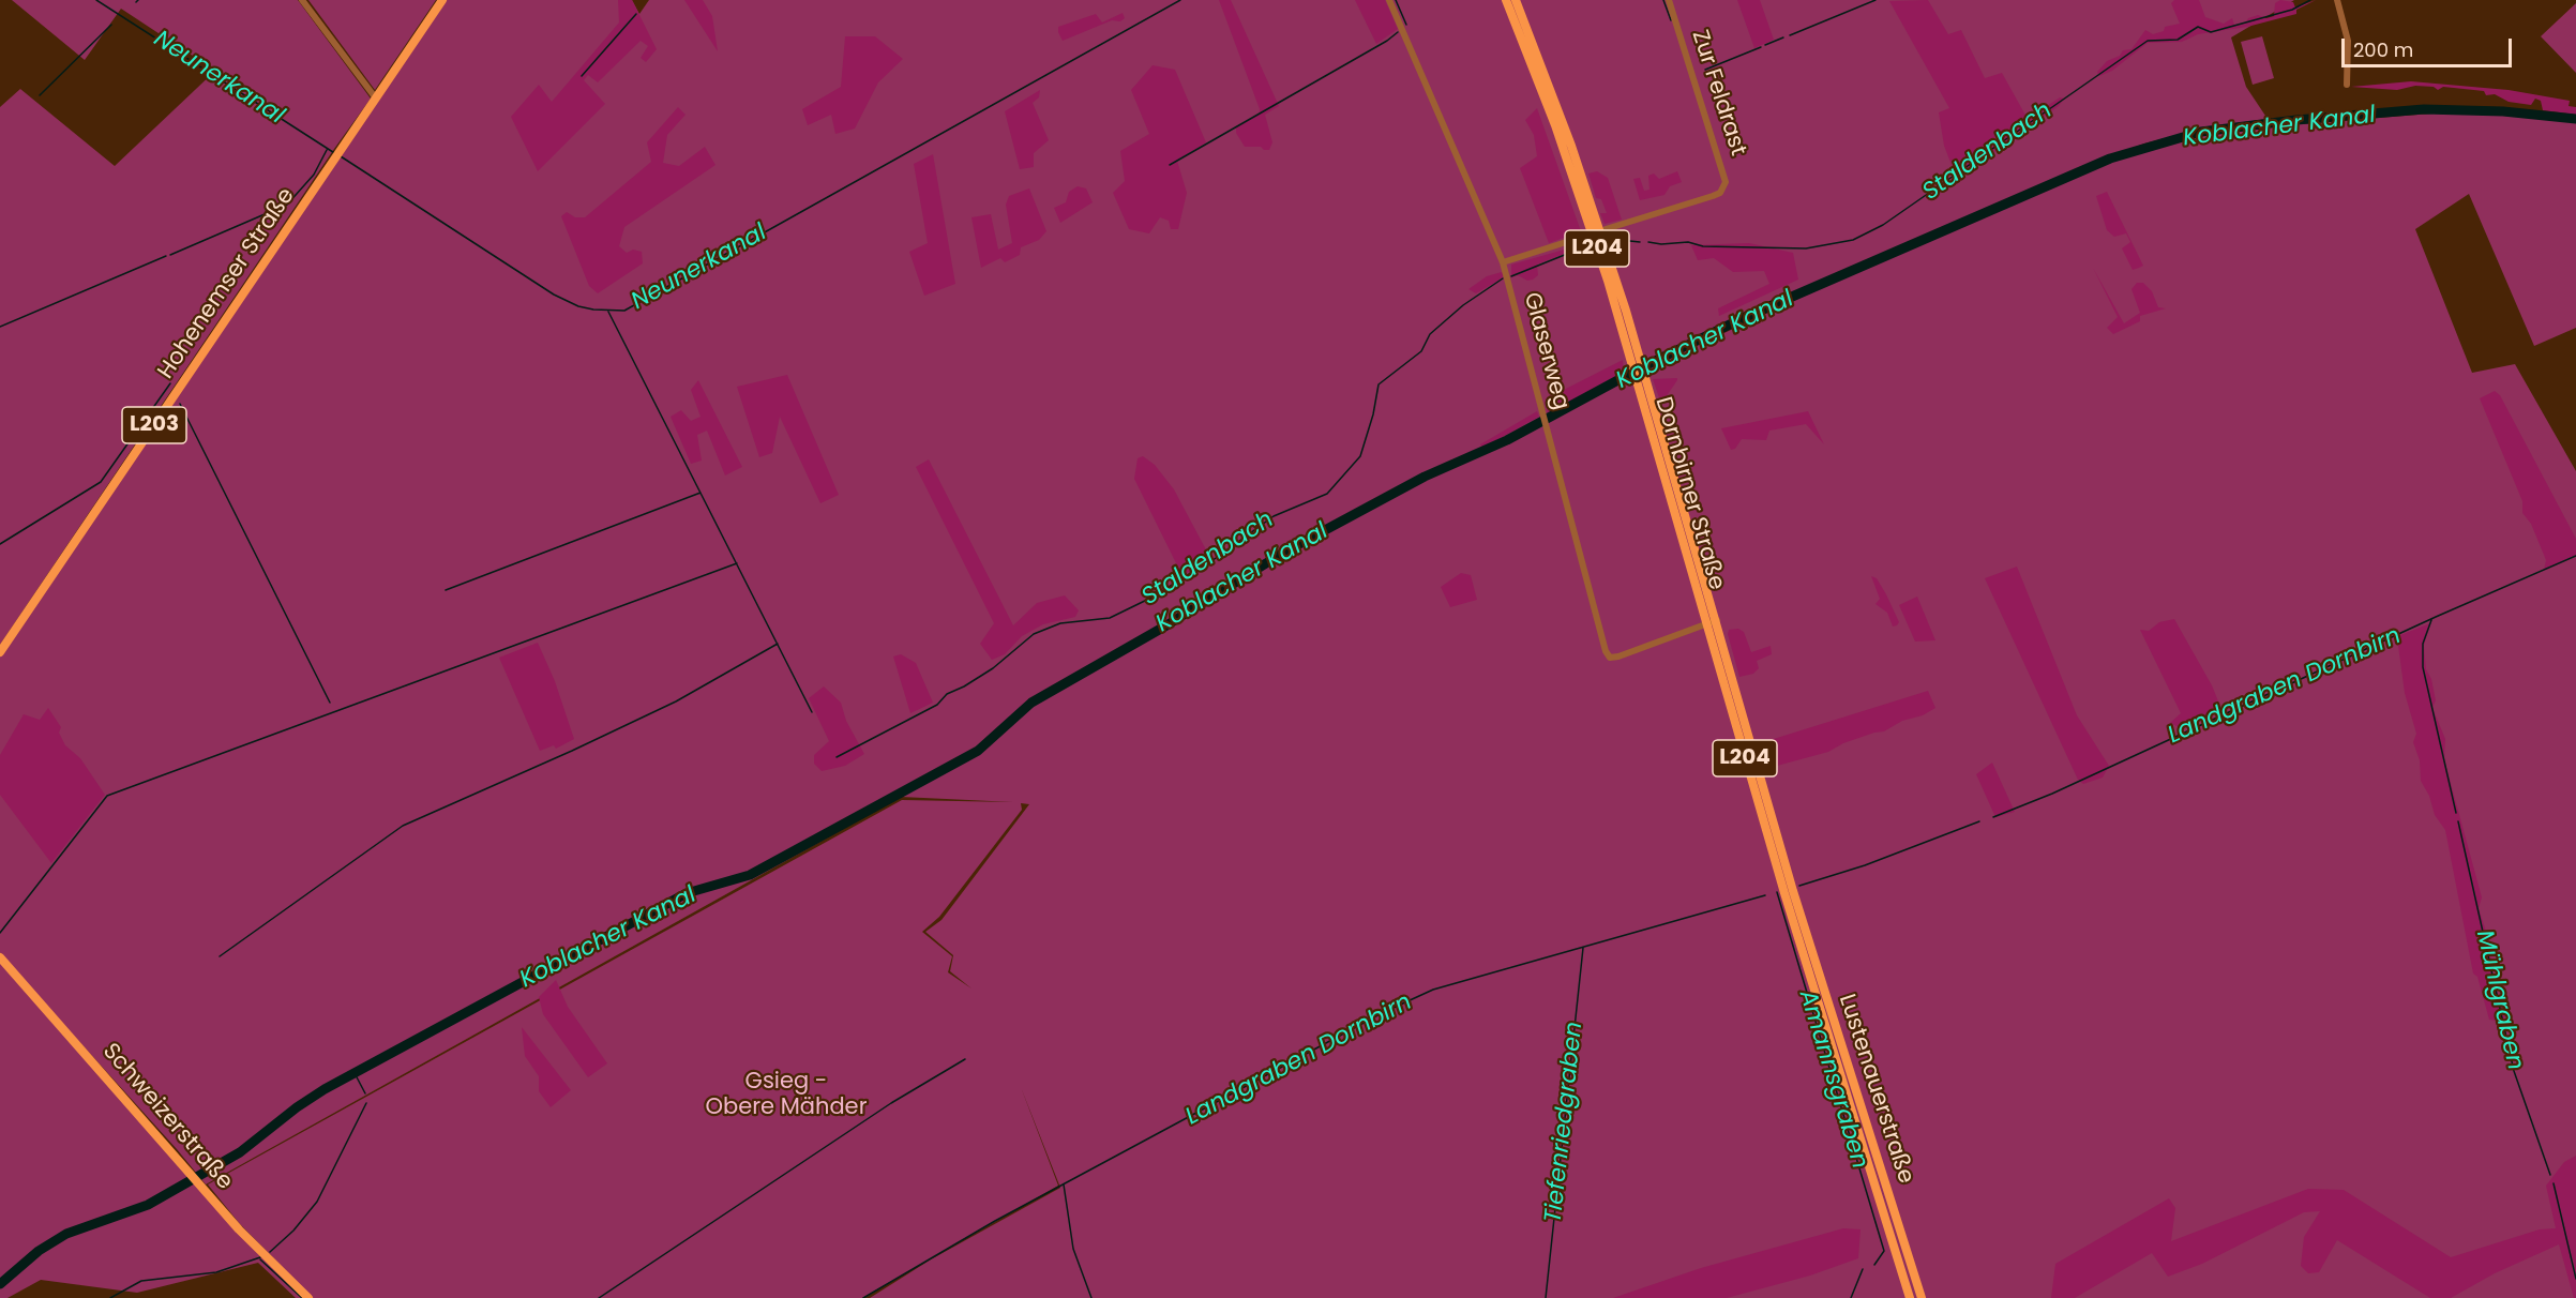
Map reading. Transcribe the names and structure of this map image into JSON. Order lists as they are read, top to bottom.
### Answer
{
  "streets": {
    "main road": [
      "L204",
      "Hohenemser Straße",
      "L203",
      "Dornbirner Straße",
      "Lustenauerstraße",
      "Schweizerstraße"
    ],
    "street": ["Zur Feldrast", "Glaserweg"]
  },
  "crossings": [
    ["Glaserweg", "Dornbirner Straße"],
    ["Dornbirner Straße", "Lustenauerstraße"]
  ],
  "water": [
    "Neunerkanal",
    "Koblacher Kanal",
    "Staldenbach",
    "Landgraben Dornbirn",
    "Mühlgraben",
    "Amannsgraben",
    "Tiefenriedgraben"
  ],
  "parks": ["Gsieg - Obere Mähder"],
  "scale_bar": "200 m"
}
